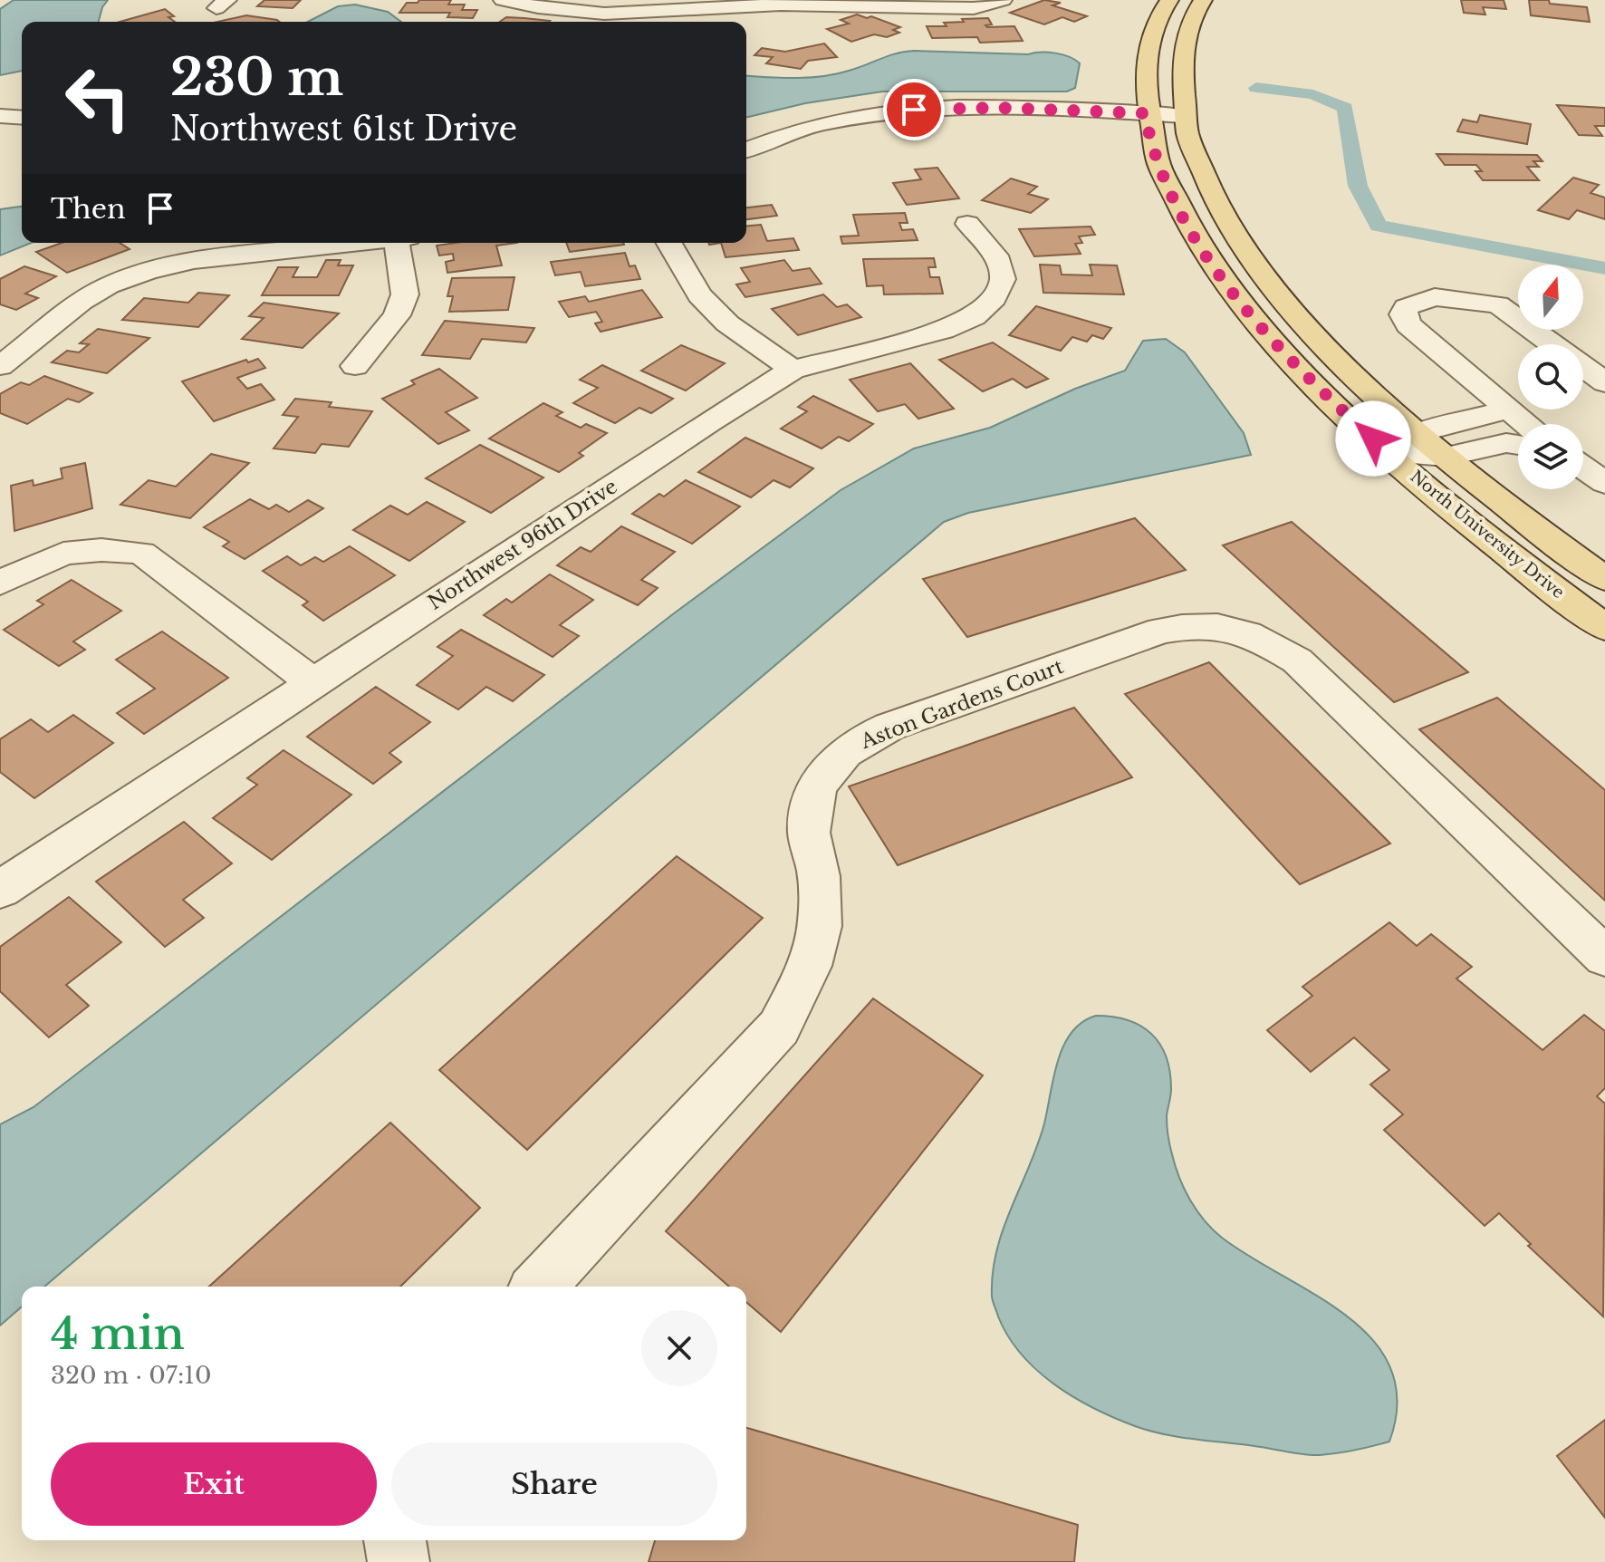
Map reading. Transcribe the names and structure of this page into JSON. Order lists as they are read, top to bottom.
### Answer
{
  "streets": {
    "main road": ["North University Drive"],
    "street": ["Northwest 96th Drive", "Aston Gardens Court"]
  },
  "north": "top",
  "page": {
    "turn": ["230 m", "Northwest 61st Drive"],
    "then": "Then",
    "heading": ["4 min", "320 m · 07:10"],
    "buttons": ["Exit", "Share"]
  }
}
